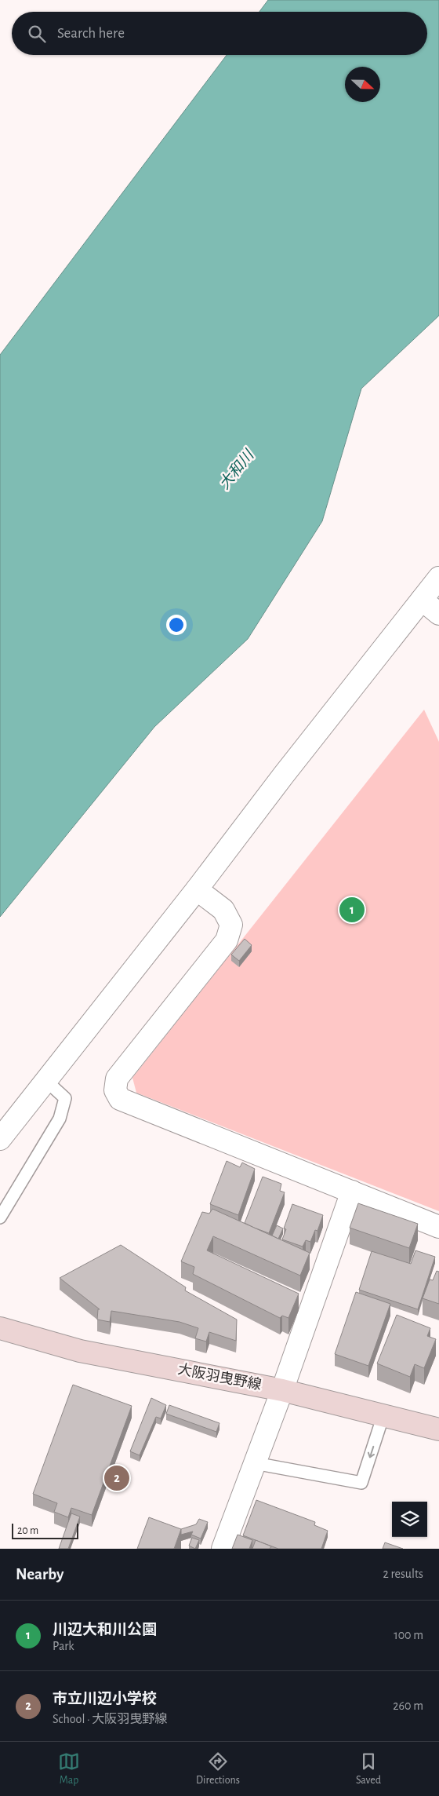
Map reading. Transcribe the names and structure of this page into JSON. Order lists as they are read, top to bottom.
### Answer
{
  "streets": {
    "main road": ["大阪羽曳野線"]
  },
  "water": ["大和川"],
  "scale_bar": "20 m",
  "north": "right",
  "page": {
    "search": "Search here",
    "pins": ["1", "2"],
    "scale": "20 m",
    "heading": ["Nearby", "2 results"],
    "list": [
      {
        "mark": "1",
        "name": "川辺大和川公園",
        "note": "Park",
        "value": "100 m"
      },
      {
        "mark": "2",
        "name": "市立川辺小学校",
        "note": "School · 大阪羽曳野線",
        "value": "260 m"
      }
    ],
    "nav": ["Map", "Directions", "Saved"]
  }
}
